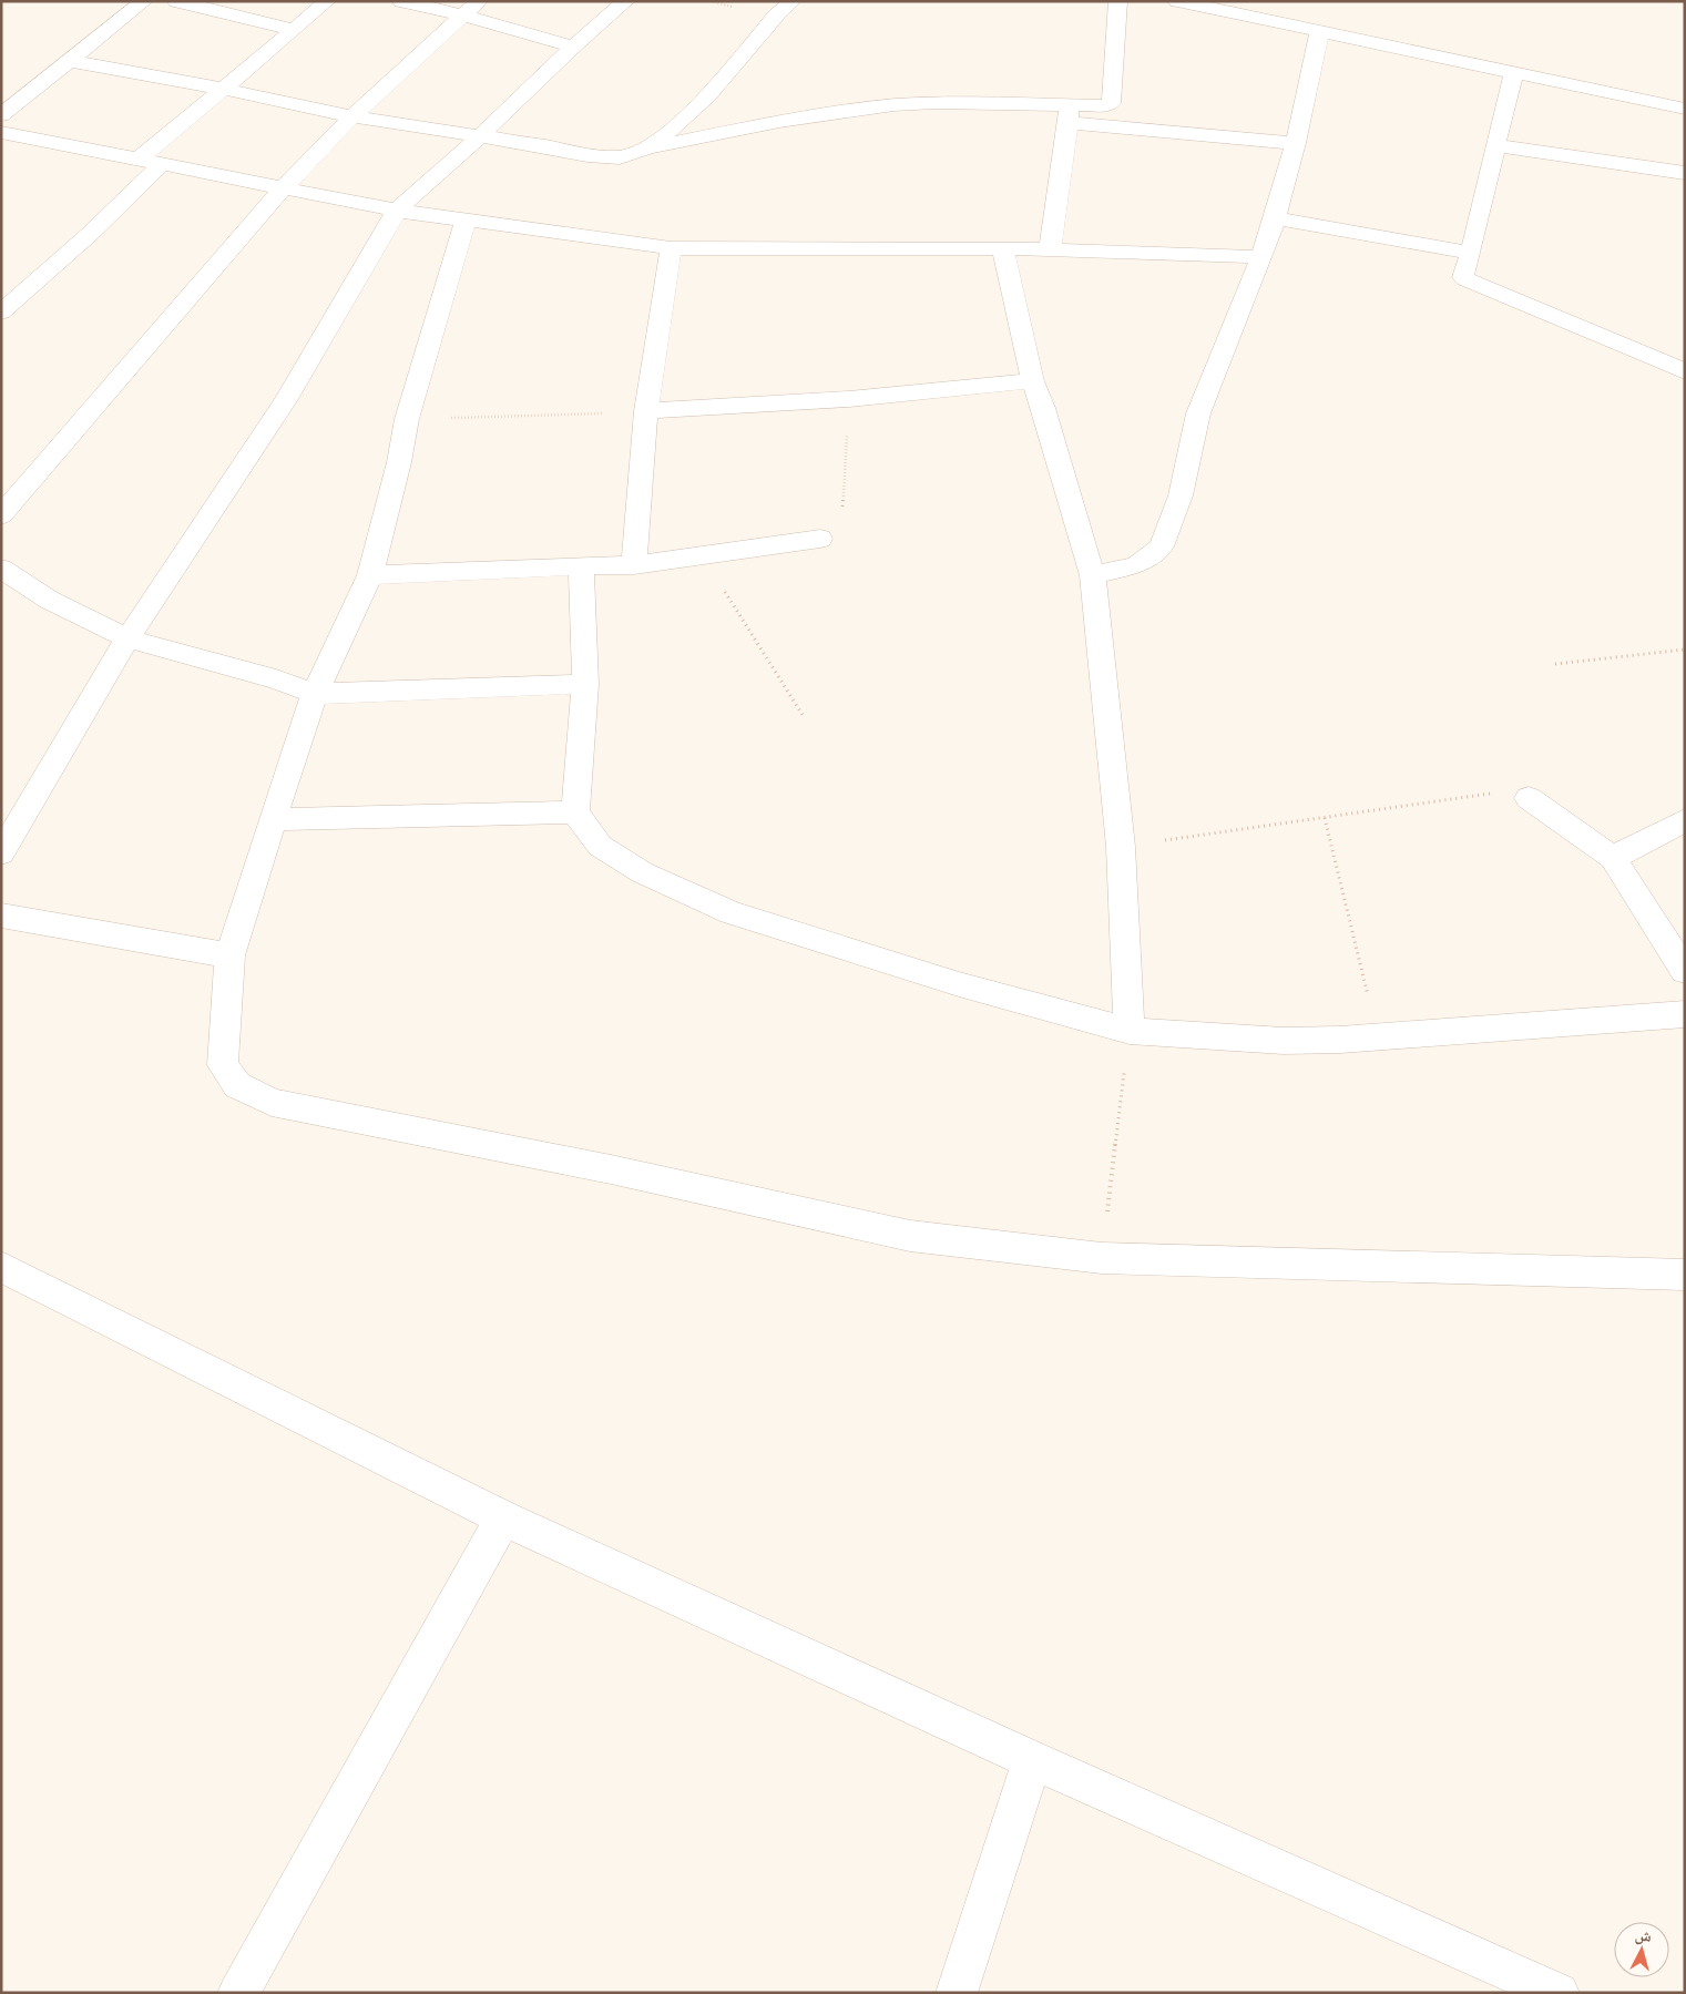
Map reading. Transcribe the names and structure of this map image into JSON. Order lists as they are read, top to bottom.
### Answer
{
  "north": "top"
}
